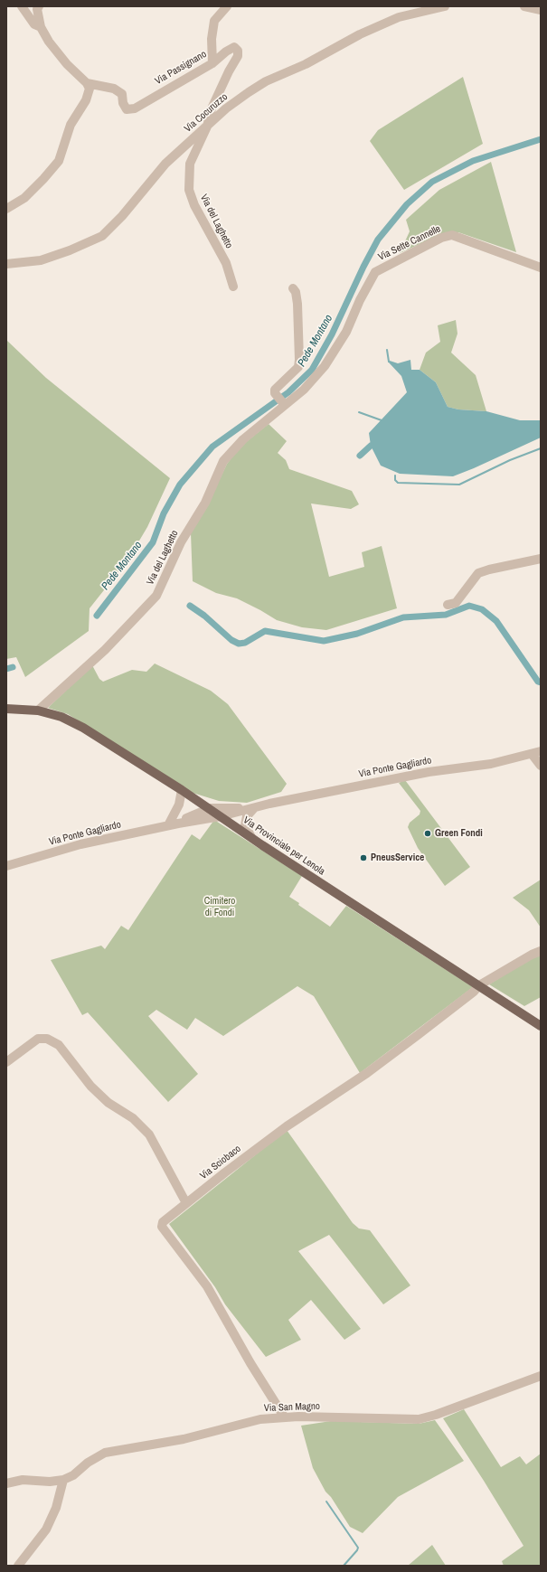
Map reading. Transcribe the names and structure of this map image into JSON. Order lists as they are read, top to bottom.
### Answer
{
  "streets": {
    "main road": ["Via Provinciale per Lenola"],
    "street": [
      "Via Passignano",
      "Via Cocuruzzo",
      "Via del Laghetto",
      "Via Sette Cannelle",
      "Via Ponte Gagliardo",
      "Via Sciobaco",
      "Via San Magno"
    ]
  },
  "crossings": [
    ["Via Passignano", "Via Cocuruzzo"],
    ["Via Passignano", "Via del Laghetto"],
    ["Via Cocuruzzo", "Via del Laghetto"],
    ["Via del Laghetto", "Via Sette Cannelle"],
    ["Via del Laghetto", "Via Provinciale per Lenola"],
    ["Via Ponte Gagliardo", "Via Provinciale per Lenola"],
    ["Via Provinciale per Lenola", "Via Sciobaco"],
    ["Via Sciobaco", "Via San Magno"]
  ],
  "water": ["Pede Montano"],
  "parks": ["Cimitero di Fondi"],
  "places": ["Green Fondi", "PneusService"]
}
